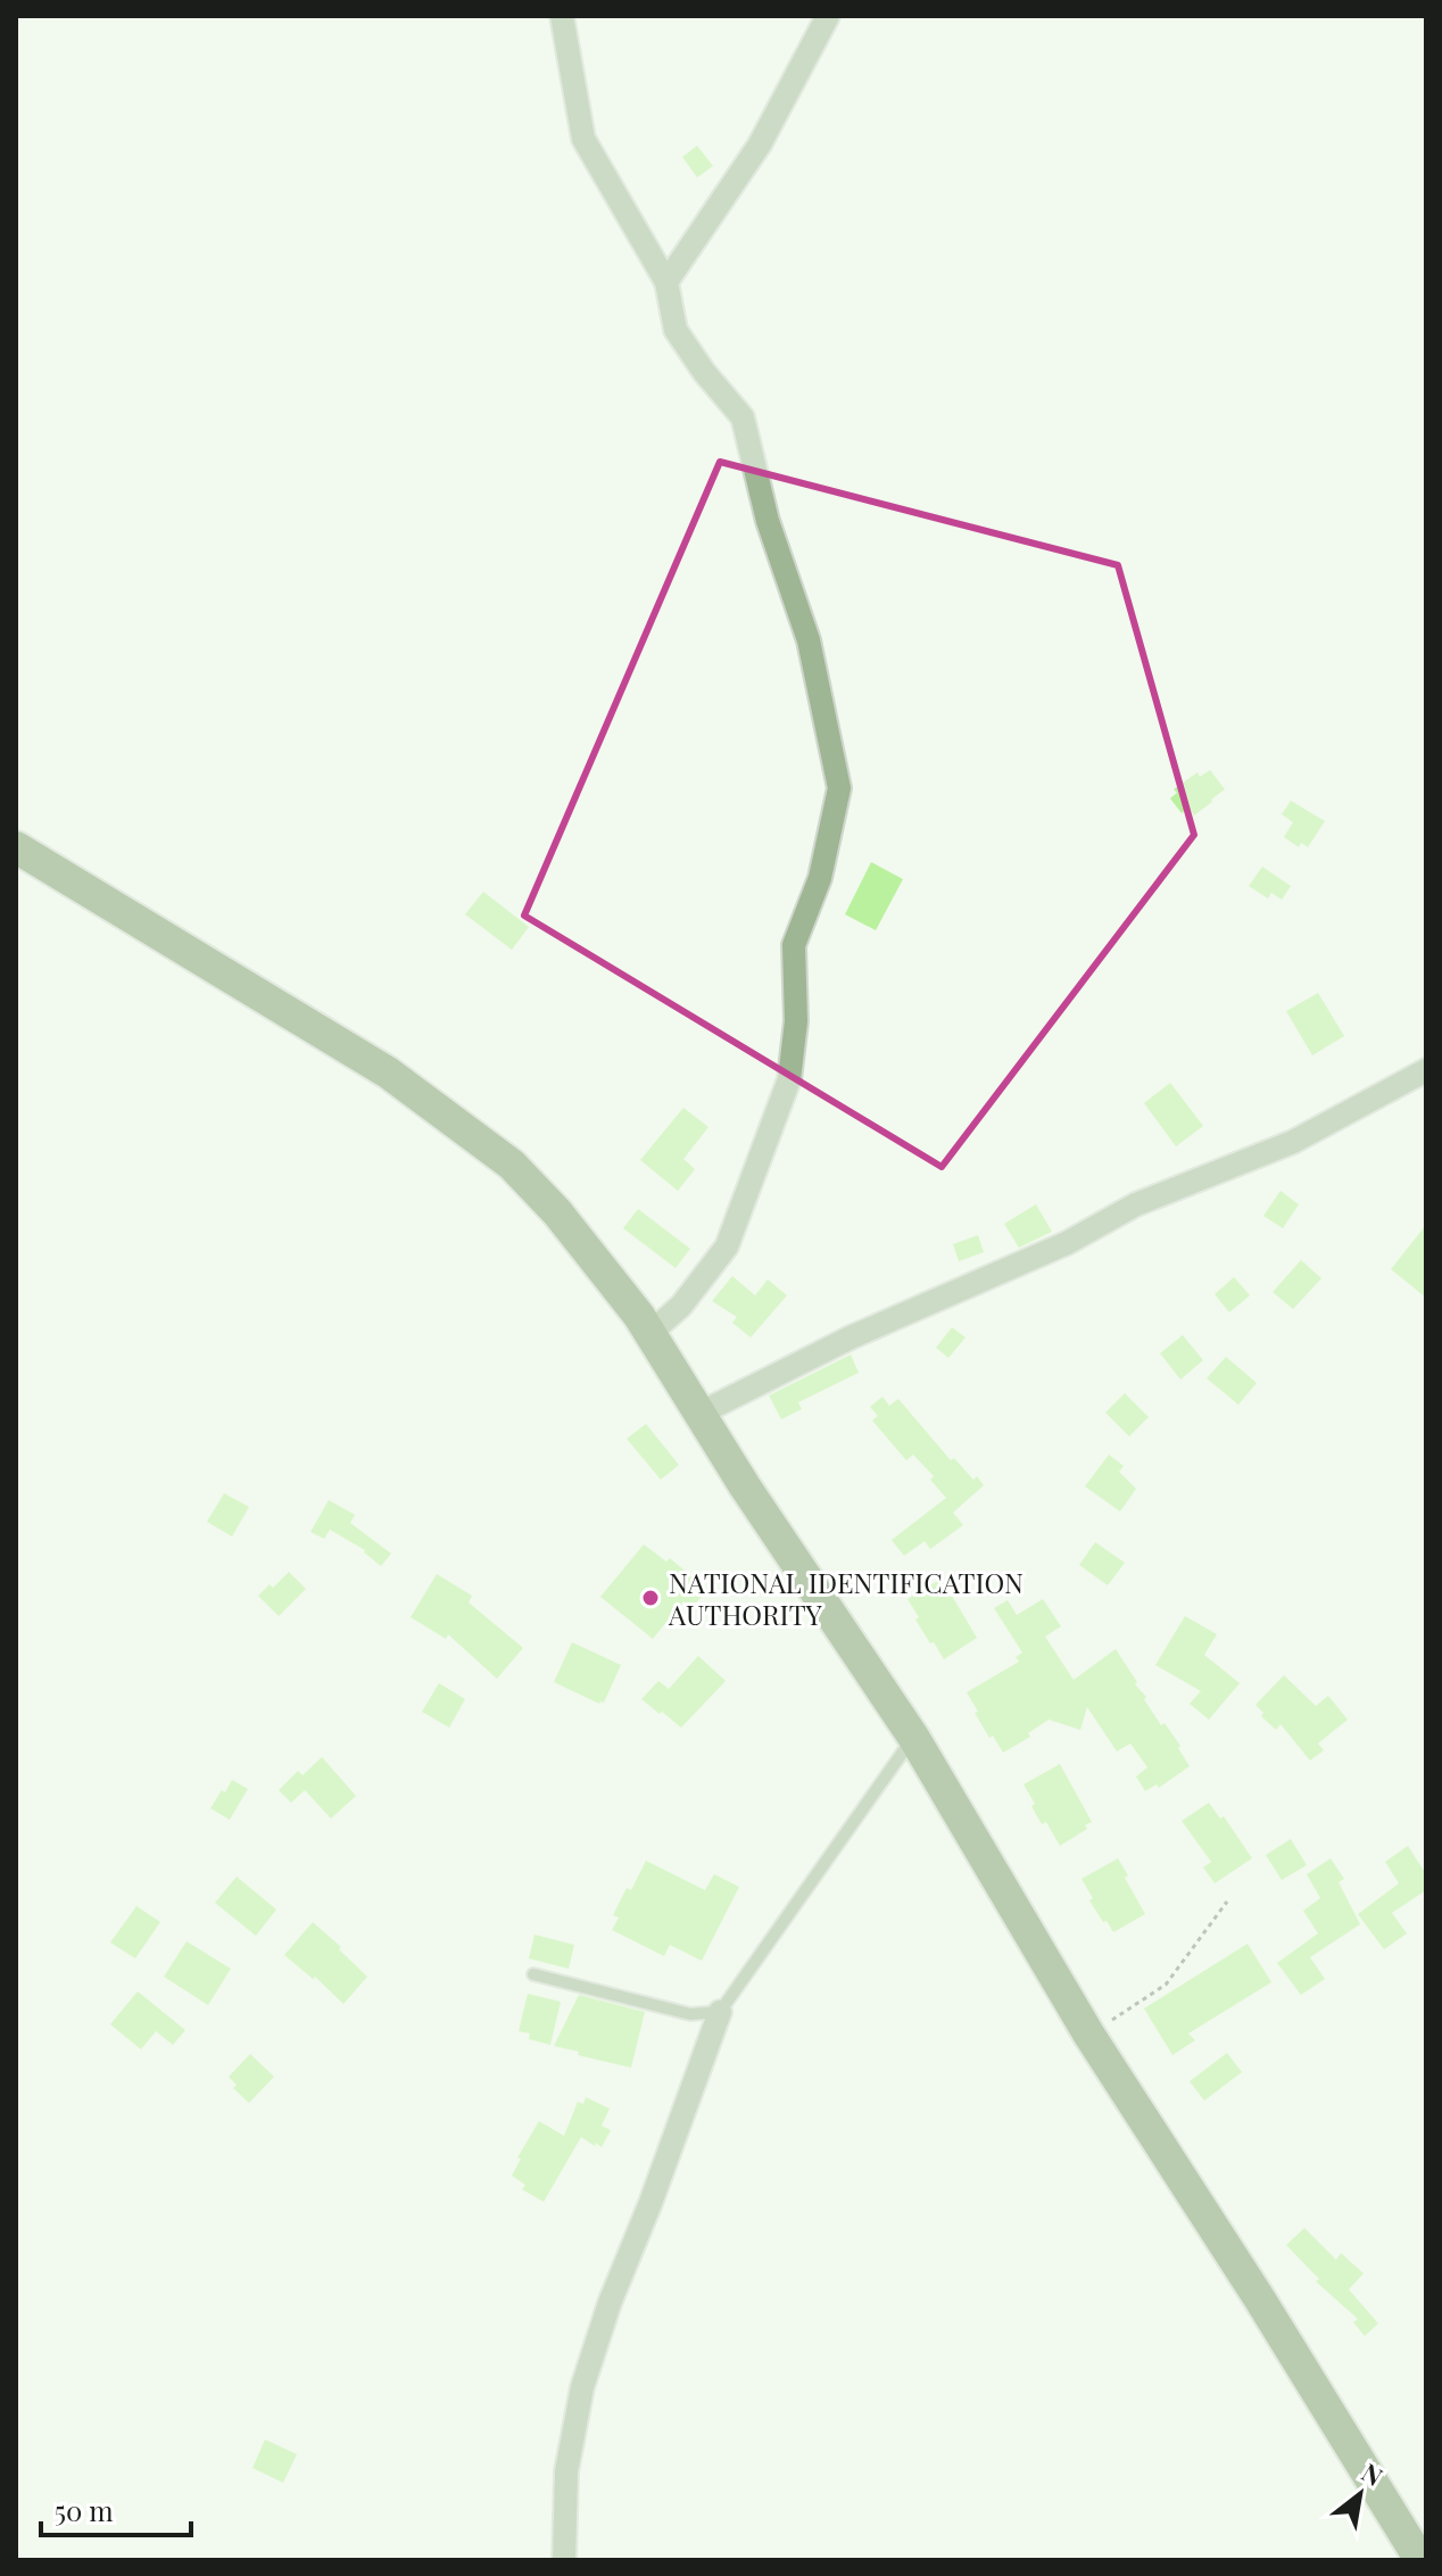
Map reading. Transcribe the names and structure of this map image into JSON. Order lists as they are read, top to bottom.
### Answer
{
  "places": ["NATIONAL IDENTIFICATION AUTHORITY"],
  "scale_bar": "50 m",
  "north": "top right"
}
